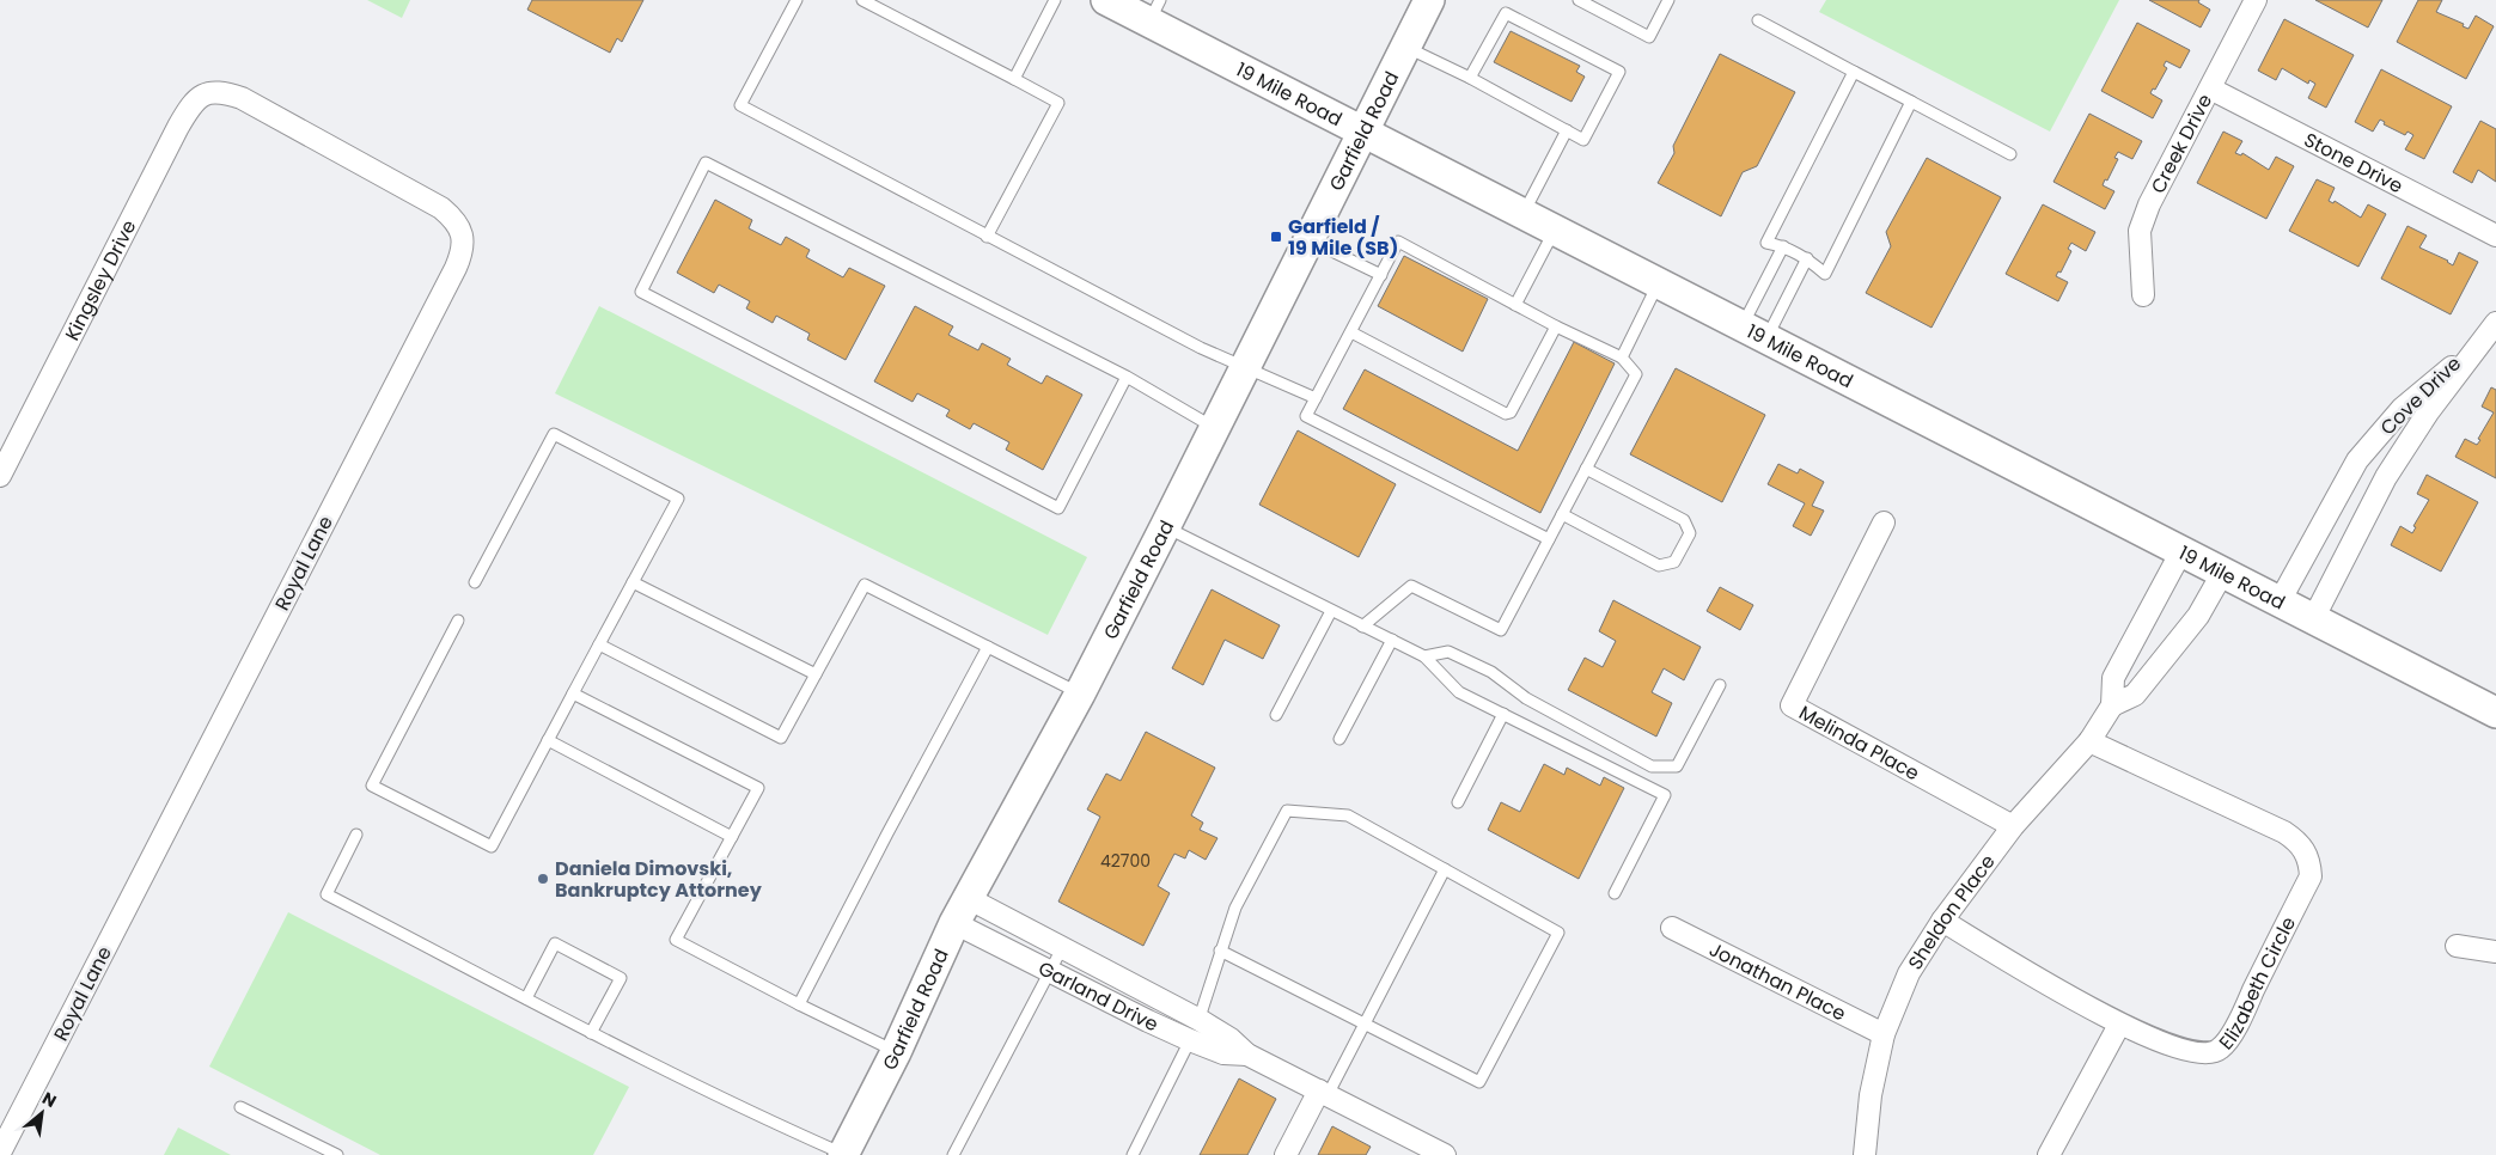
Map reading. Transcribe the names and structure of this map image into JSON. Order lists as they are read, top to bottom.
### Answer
{
  "streets": {
    "street": [
      "19 Mile Road",
      "Garfield Road",
      "Creek Drive",
      "Stone Drive",
      "Kingsley Drive",
      "Cove Drive",
      "Royal Lane",
      "Melinda Place",
      "Sheldon Place",
      "Jonathan Place",
      "Elizabeth Circle",
      "Garland Drive"
    ]
  },
  "crossings": [
    ["19 Mile Road", "Garfield Road"],
    ["19 Mile Road", "Cove Drive"],
    ["19 Mile Road", "Sheldon Place"],
    ["Garfield Road", "Garland Drive"],
    ["Creek Drive", "Stone Drive"],
    ["Kingsley Drive", "Royal Lane"],
    ["Melinda Place", "Sheldon Place"],
    ["Sheldon Place", "Jonathan Place"],
    ["Sheldon Place", "Elizabeth Circle"]
  ],
  "places": {
    "transit": ["Garfield / 19 Mile (SB)"],
    "other": ["Daniela Dimovski, Bankruptcy Attorney"]
  },
  "house_numbers": ["42700"],
  "north": "top right"
}
